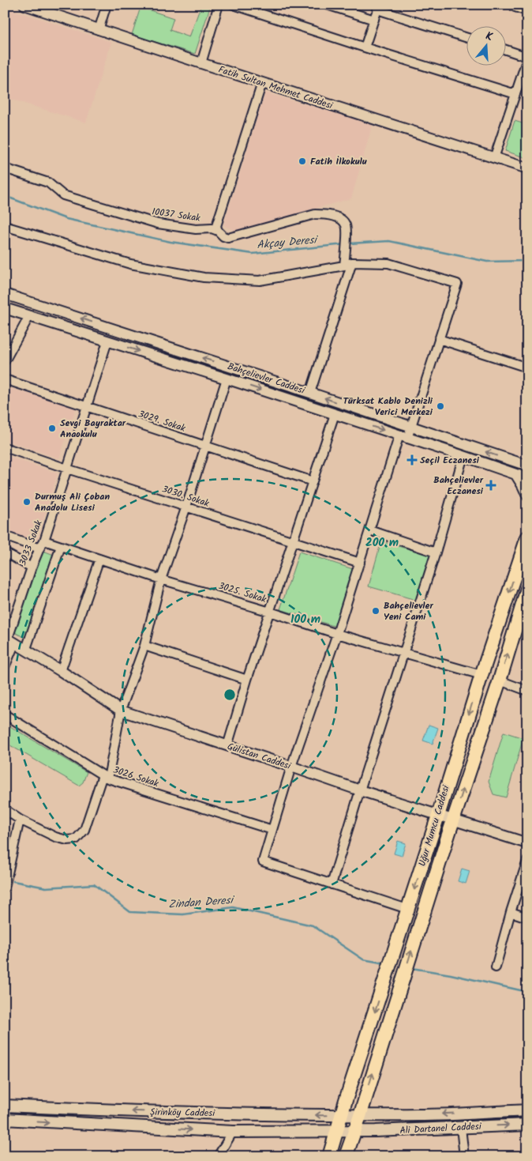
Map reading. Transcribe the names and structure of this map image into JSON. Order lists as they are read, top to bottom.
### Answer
{
  "streets": {
    "main road": ["Uğur Mumcu Caddesi", "Şirinköy Caddesi", "Ali Dartanel Caddesi"],
    "street": [
      "Fatih Sultan Mehmet Caddesi",
      "10037 Sokak",
      "Bahçelievler Caddesi",
      "3029. Sokak",
      "3030. Sokak",
      "3033 Sokak",
      "3025. Sokak",
      "Gülistan Caddesi",
      "3026 Sokak"
    ]
  },
  "crossings": [
    ["Bahçelievler Caddesi", "3033 Sokak"],
    ["3029. Sokak", "3033 Sokak"],
    ["3030. Sokak", "3033 Sokak"],
    ["3033 Sokak", "3025. Sokak"],
    ["3033 Sokak", "Gülistan Caddesi"],
    ["3025. Sokak", "Uğur Mumcu Caddesi"],
    ["Gülistan Caddesi", "Uğur Mumcu Caddesi"],
    ["Uğur Mumcu Caddesi", "Şirinköy Caddesi"],
    ["Uğur Mumcu Caddesi", "Ali Dartanel Caddesi"],
    ["Şirinköy Caddesi", "Ali Dartanel Caddesi"]
  ],
  "water": ["Akçay Deresi", "Zindan Deresi"],
  "places": {
    "other": [
      "Fatih İlkokulu",
      "Türksat Kablo Denizli Verici Merkezi",
      "Sevgi Bayraktar Anaokulu",
      "Durmuş Ali Çoban Anadolu Lisesi",
      "Bahçelievler Yeni Cami"
    ],
    "health": ["Seçil Eczanesi", "Bahçelievler Eczanesi"]
  },
  "north": "top",
  "rings": ["200 m", "100 m"]
}
